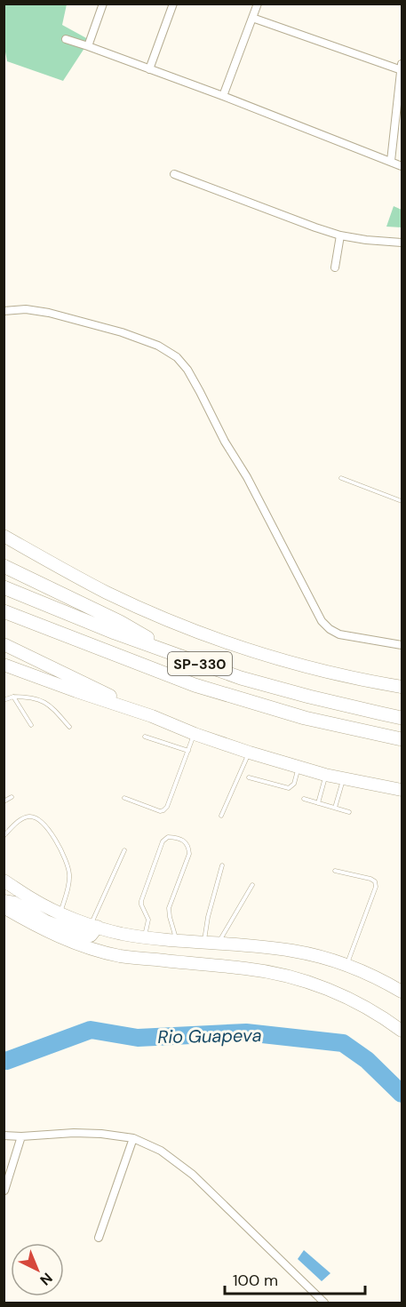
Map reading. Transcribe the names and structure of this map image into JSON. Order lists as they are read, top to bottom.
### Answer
{
  "streets": {
    "highway": ["SP-330"]
  },
  "water": ["Rio Guapeva"],
  "scale_bar": "100 m",
  "north": "bottom right"
}
